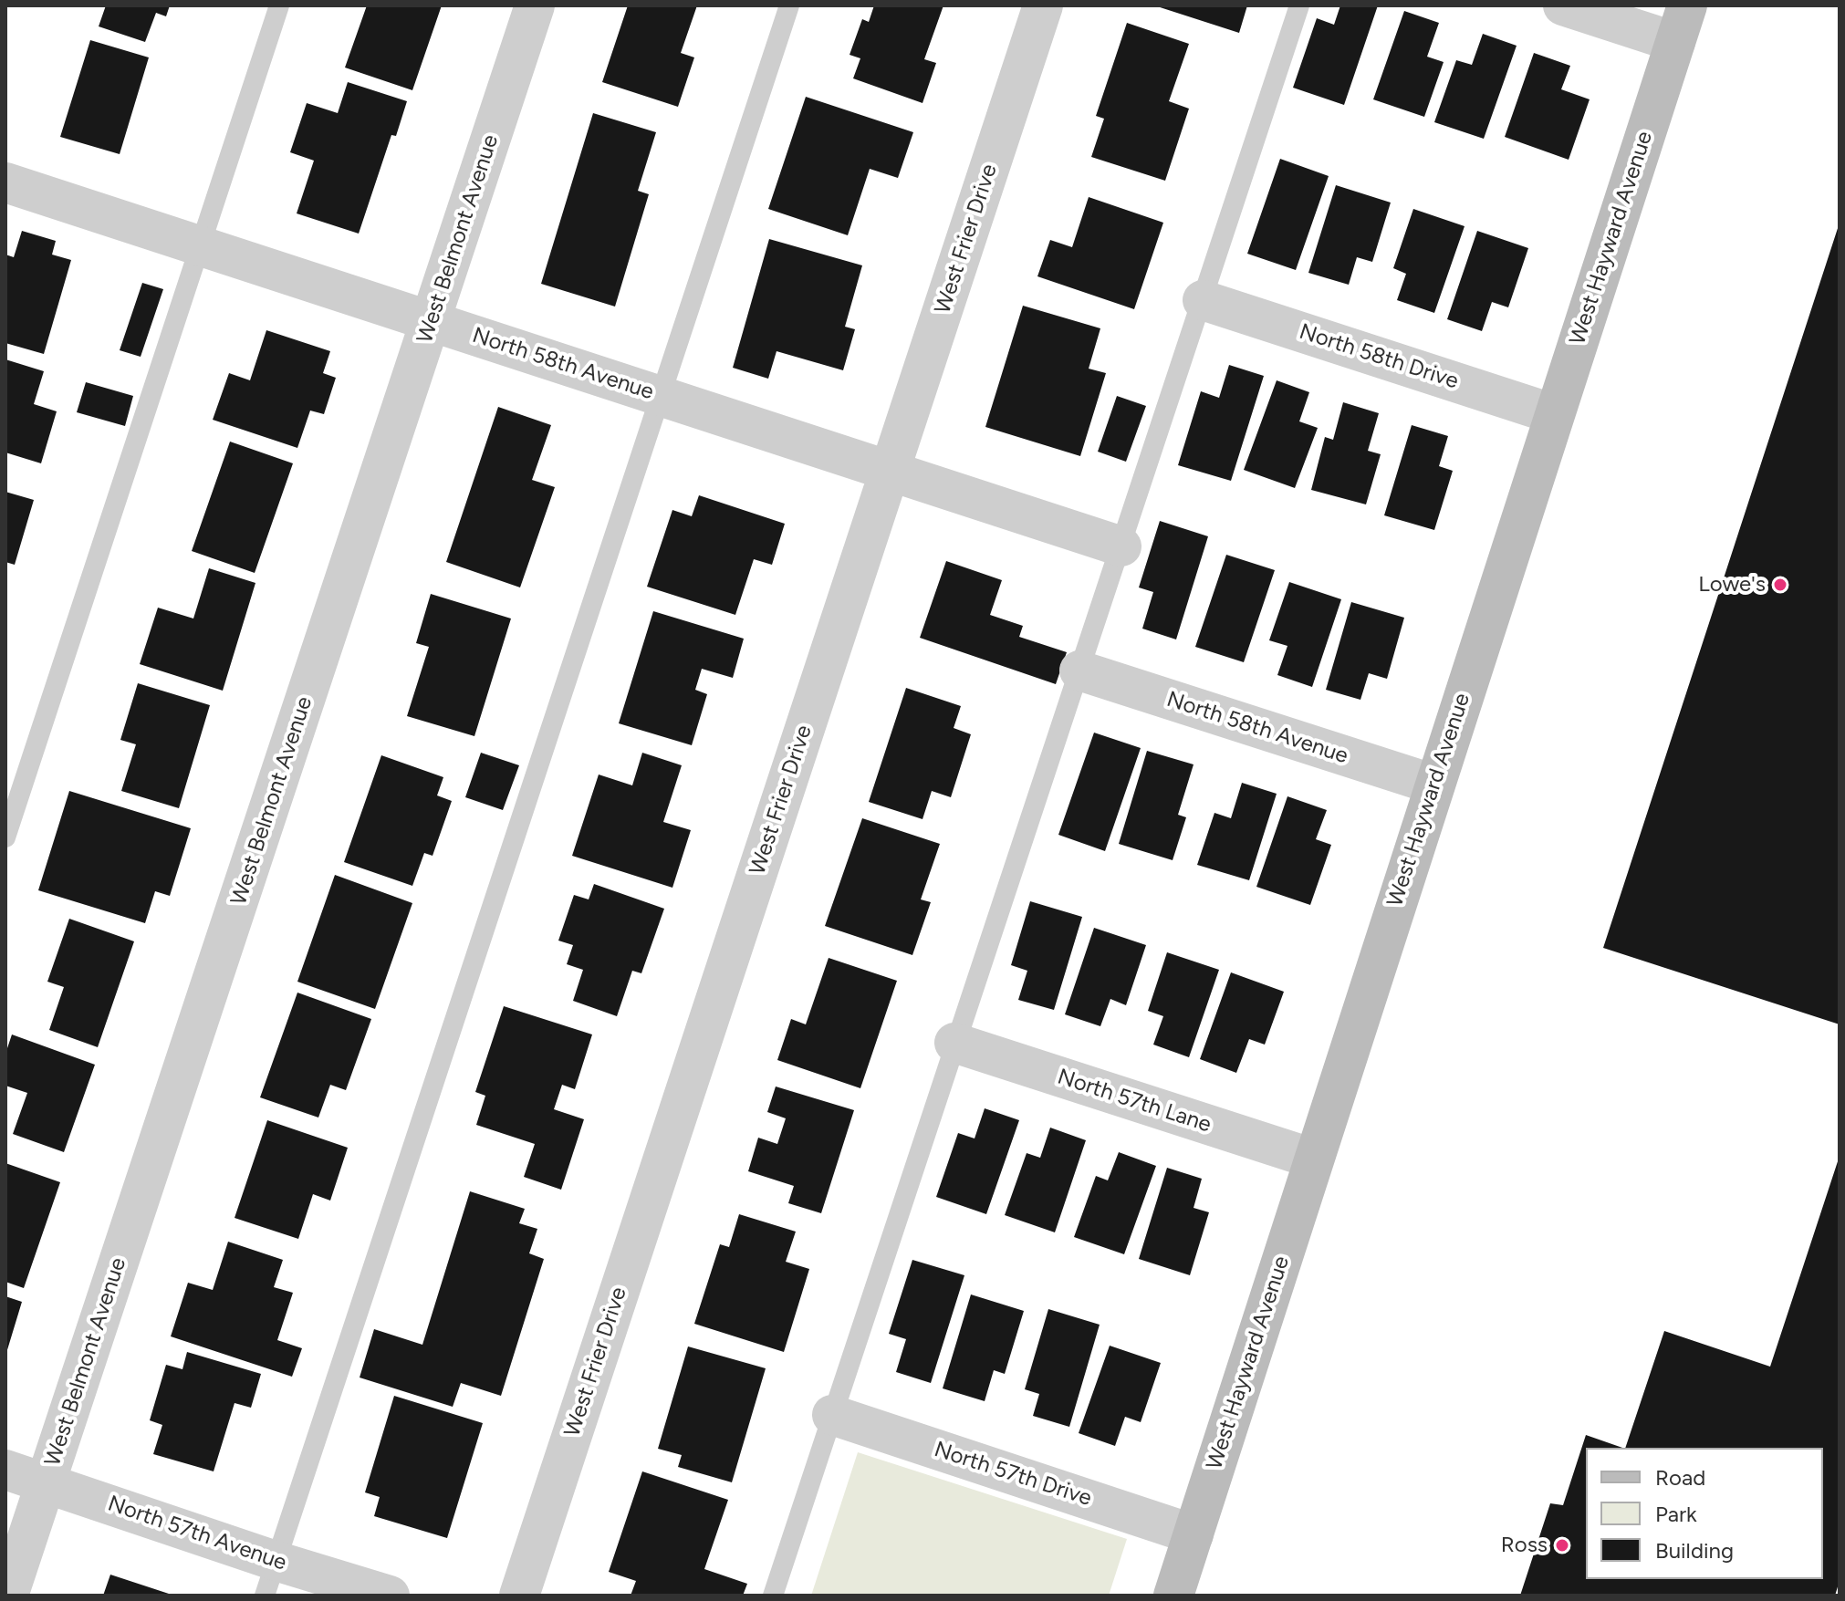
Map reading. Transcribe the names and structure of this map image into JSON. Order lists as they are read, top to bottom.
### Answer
{
  "streets": {
    "street": [
      "West Hayward Avenue",
      "West Belmont Avenue",
      "West Frier Drive",
      "North 58th Drive",
      "North 58th Avenue",
      "North 57th Lane",
      "North 57th Drive",
      "North 57th Avenue"
    ]
  },
  "crossings": [
    ["West Hayward Avenue", "North 58th Drive"],
    ["West Hayward Avenue", "North 58th Avenue"],
    ["West Hayward Avenue", "North 57th Lane"],
    ["West Hayward Avenue", "North 57th Drive"],
    ["West Belmont Avenue", "North 58th Avenue"],
    ["West Belmont Avenue", "North 57th Avenue"],
    ["West Frier Drive", "North 58th Avenue"]
  ],
  "places": ["Lowe's", "Ross"],
  "legend": ["Road", "Park", "Building"]
}
